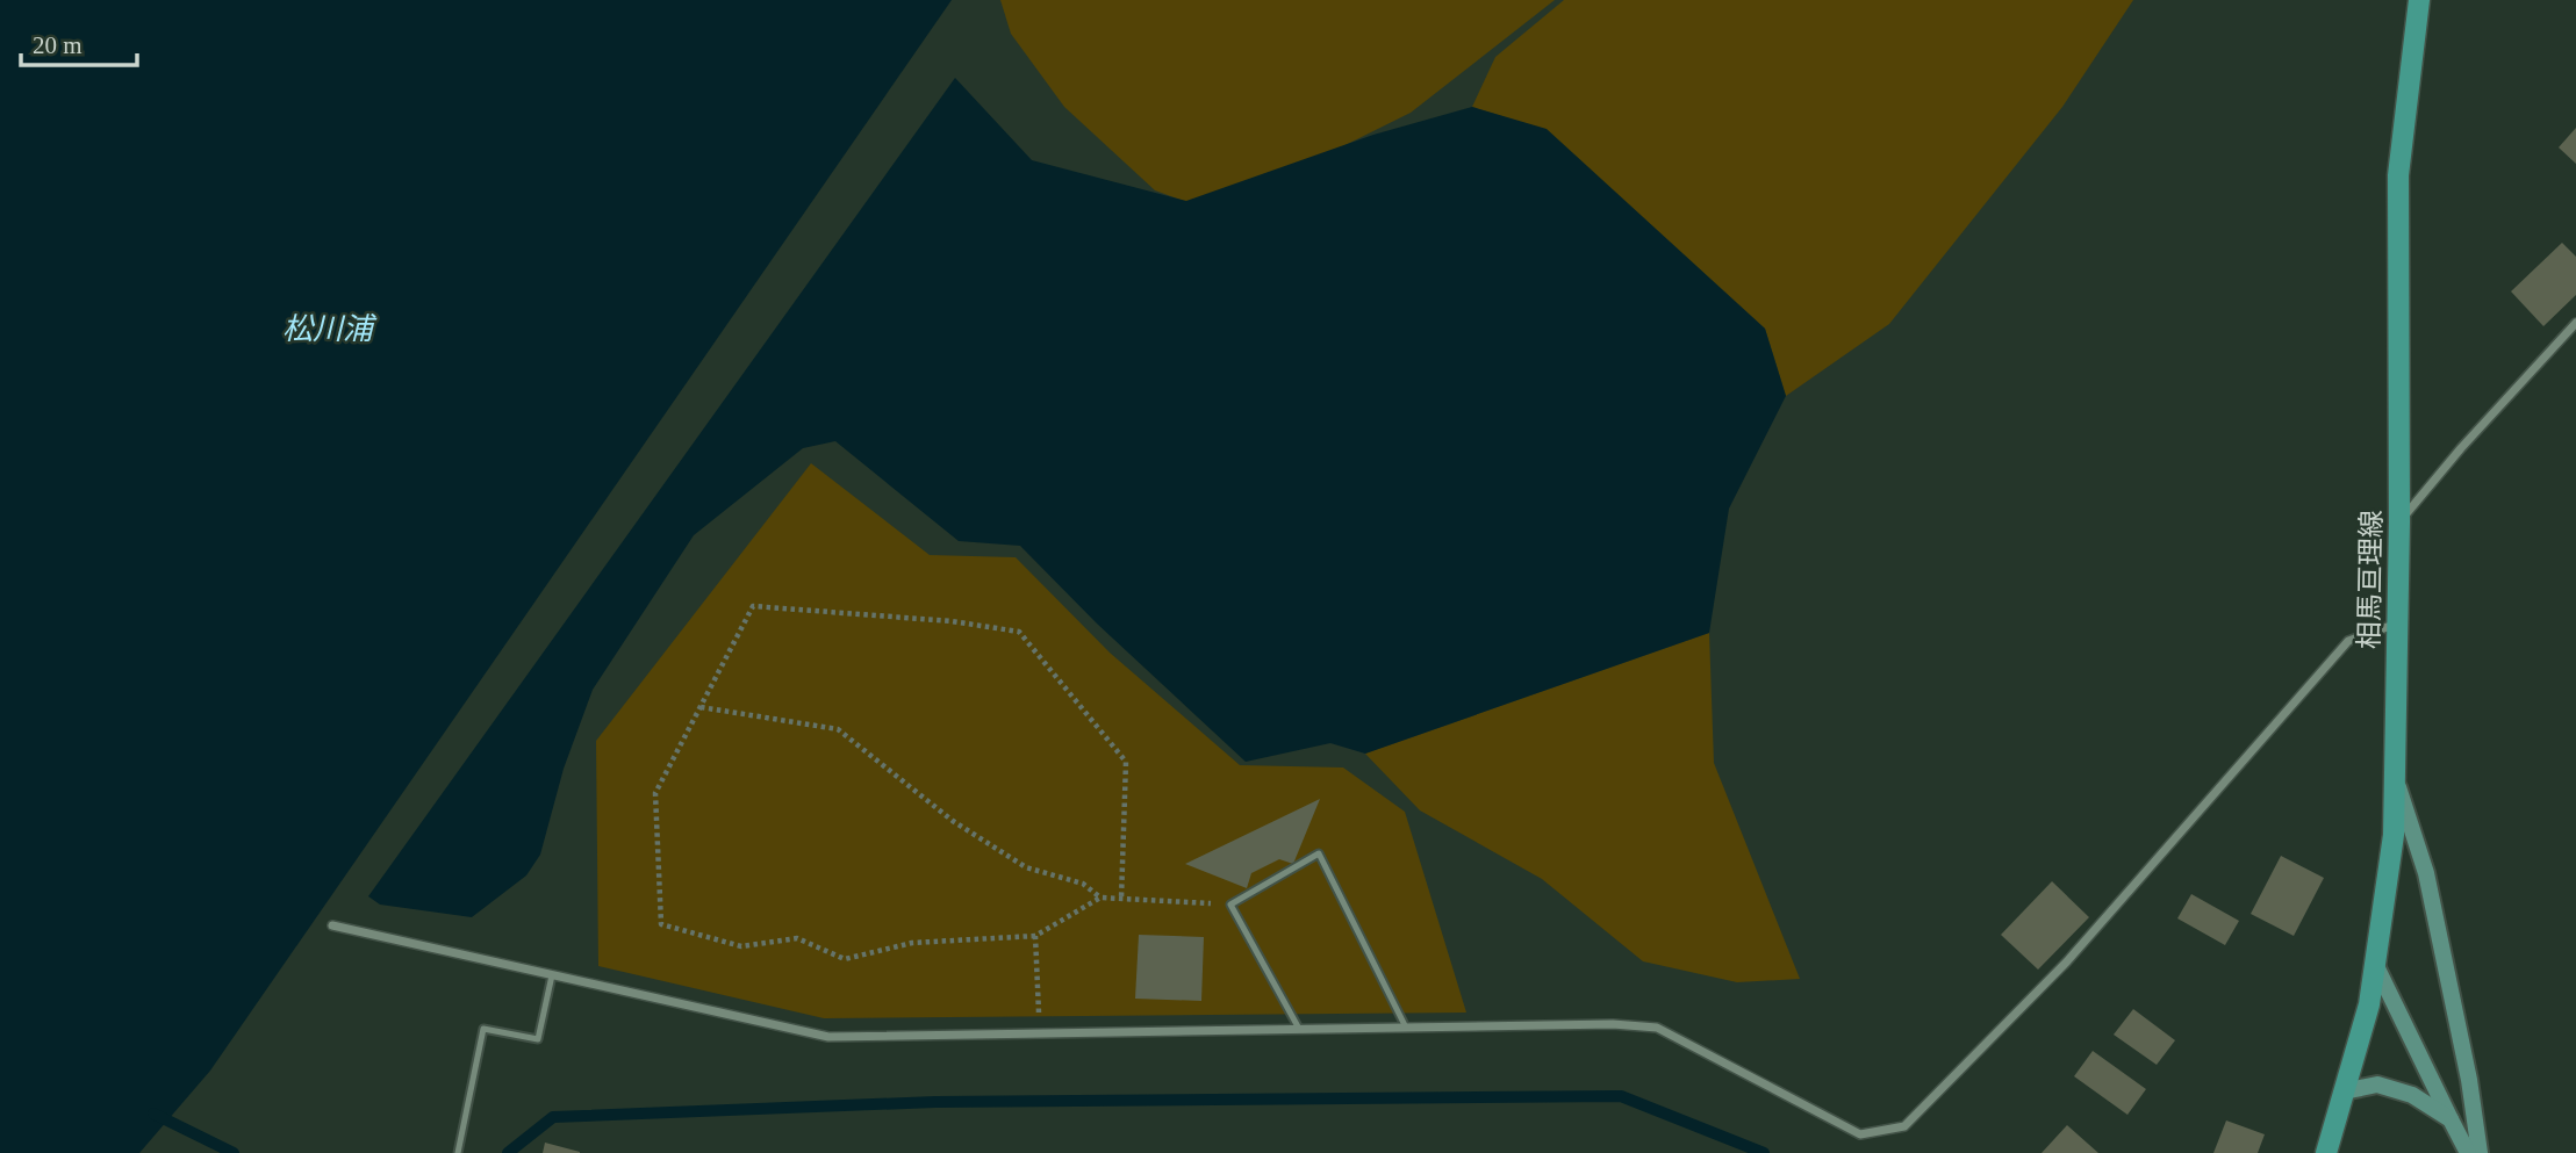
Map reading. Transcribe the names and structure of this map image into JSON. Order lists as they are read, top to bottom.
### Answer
{
  "streets": {
    "main road": ["相馬亘理線"]
  },
  "water": ["松川浦"],
  "scale_bar": "20 m"
}
